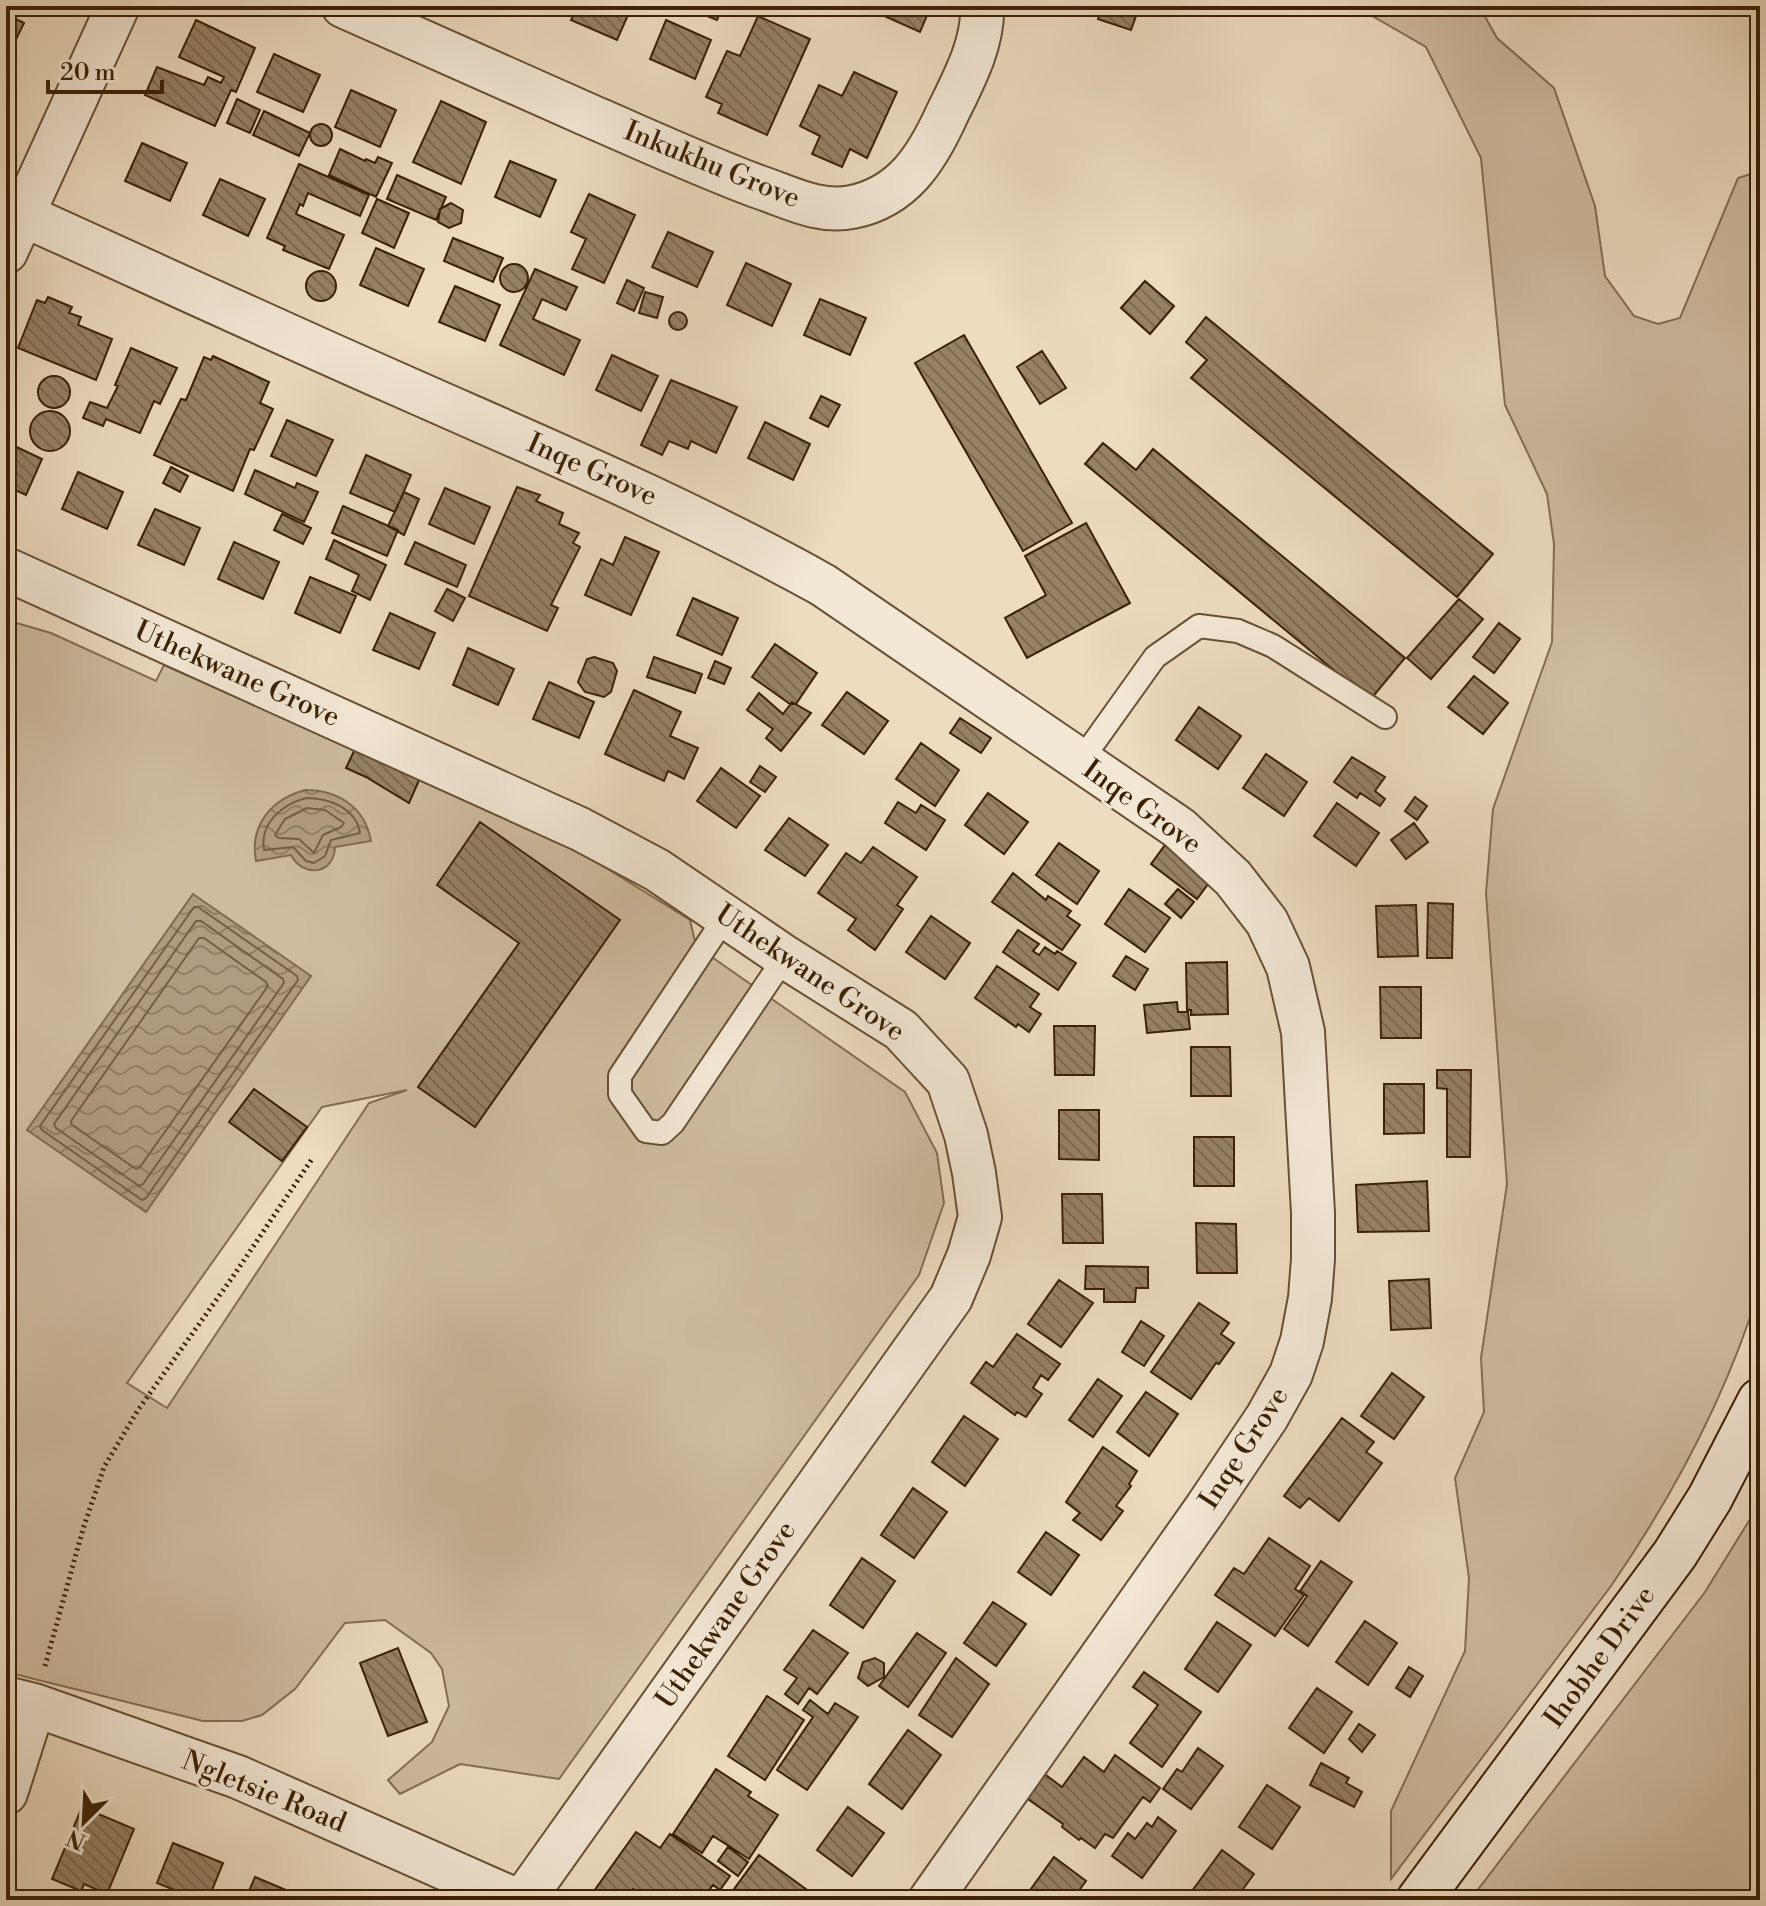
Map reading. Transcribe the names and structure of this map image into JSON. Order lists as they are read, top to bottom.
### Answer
{
  "streets": {
    "street": [
      "Inkukhu Grove",
      "Inqe Grove",
      "Uthekwane Grove",
      "Ihobhe Drive",
      "Ngletsie Road"
    ]
  },
  "scale_bar": "20 m",
  "north": "bottom left"
}
